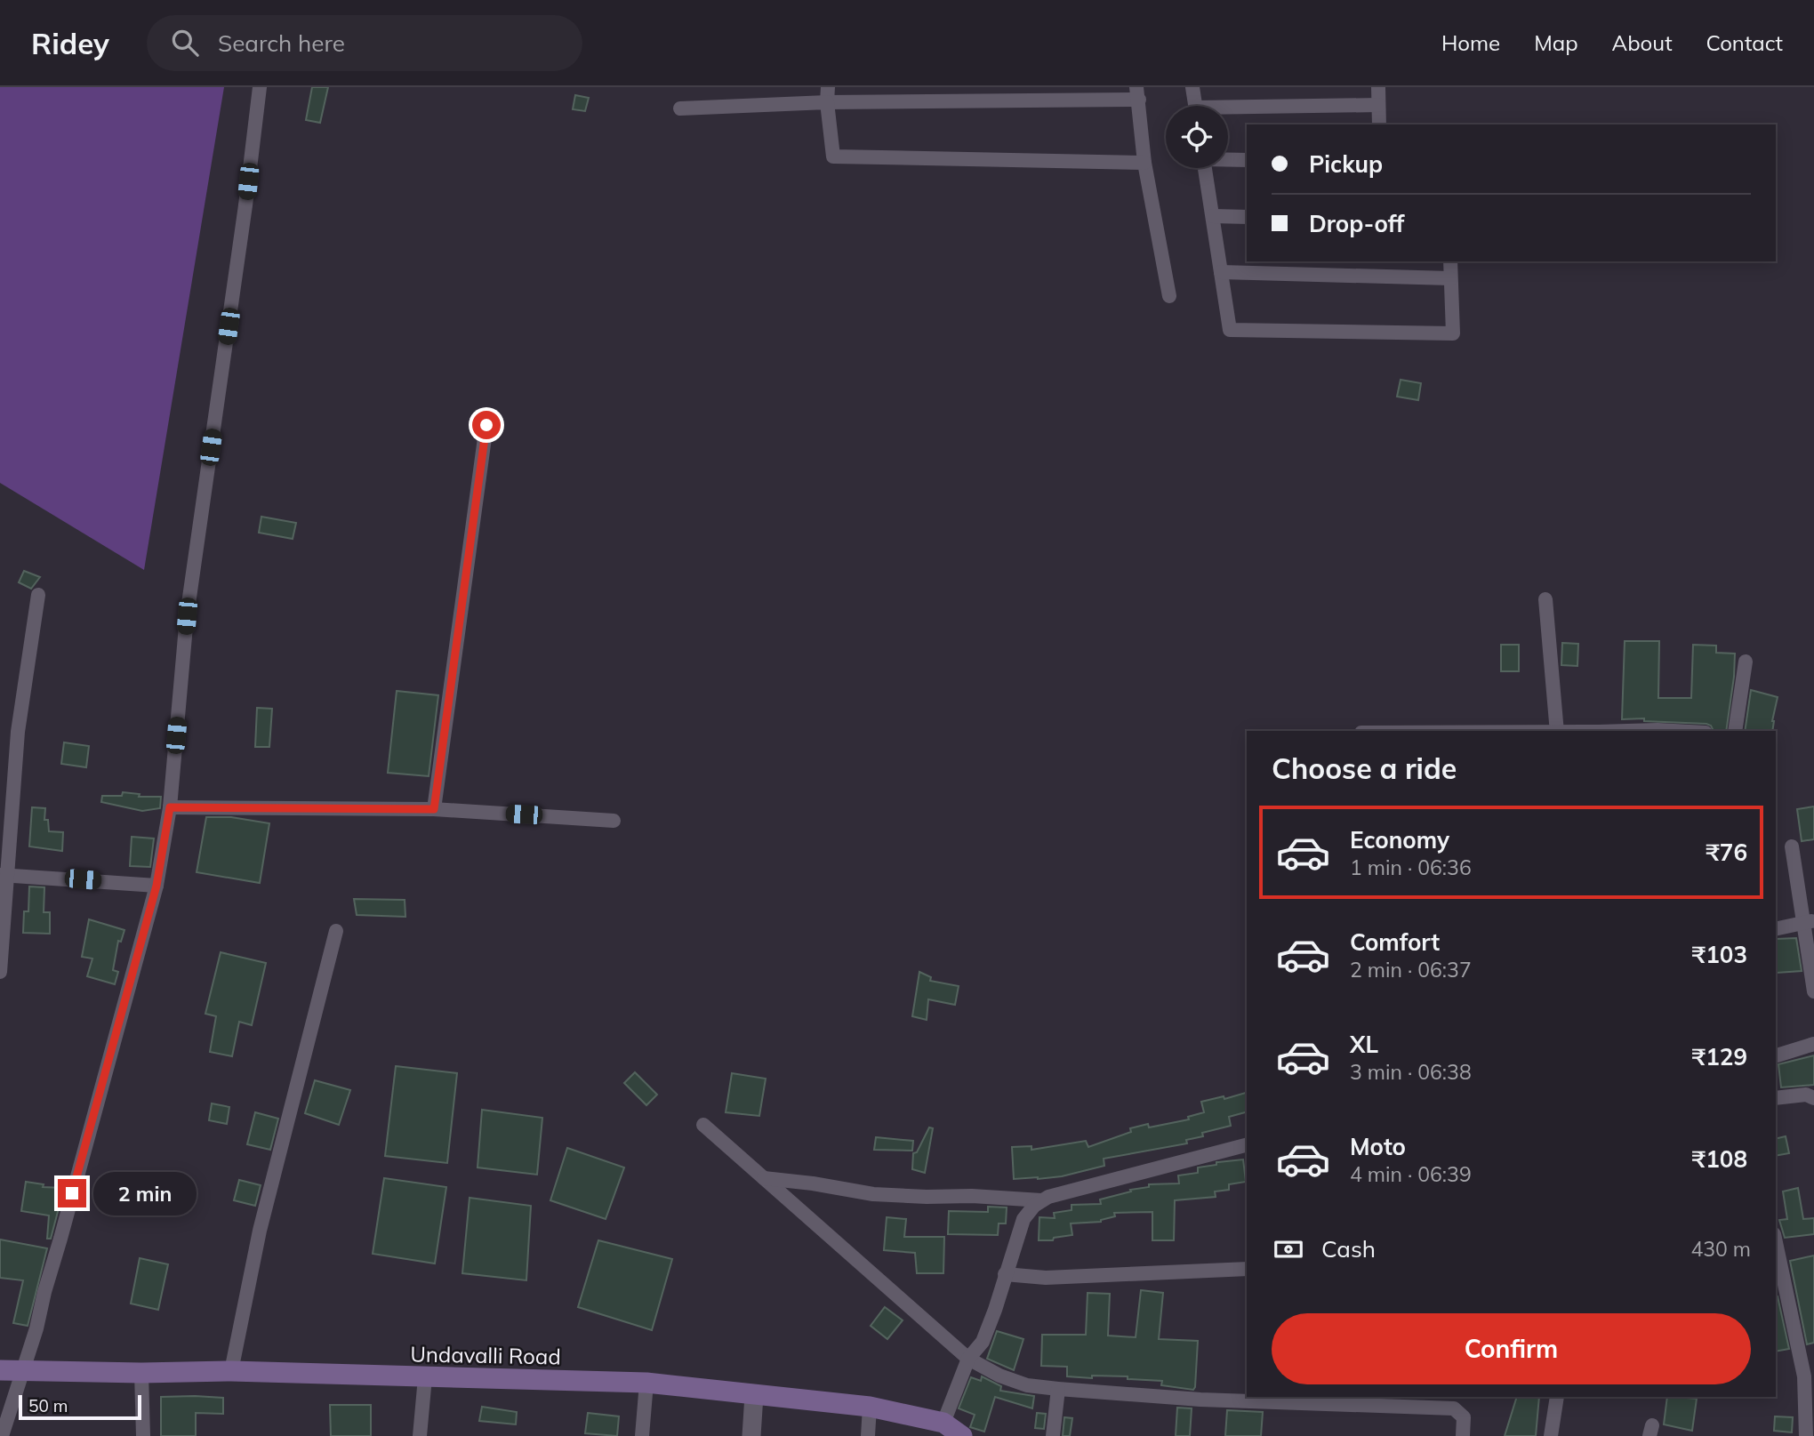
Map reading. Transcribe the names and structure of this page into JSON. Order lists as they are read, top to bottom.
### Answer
{
  "streets": {
    "main road": ["Undavalli Road"]
  },
  "scale_bar": "50 m",
  "page": {
    "header": "Ridey",
    "search": "Search here",
    "nav": [
      "Home",
      "Map",
      "About",
      "Contact"
    ],
    "banner": ["Pickup", "Drop-off"],
    "heading": "Choose a ride",
    "list": [
      {
        "name": "Economy",
        "note": "1 min · 06:36",
        "value": "₹76"
      },
      {
        "name": "Comfort",
        "note": "2 min · 06:37",
        "value": "₹103"
      },
      {
        "name": "XL",
        "note": "3 min · 06:38",
        "value": "₹129"
      },
      {
        "name": "Moto",
        "note": "4 min · 06:39",
        "value": "₹108"
      }
    ],
    "bubble": "2 min",
    "pay": ["Cash", "430 m"],
    "buttons": "Confirm",
    "scale": "50 m"
  }
}
